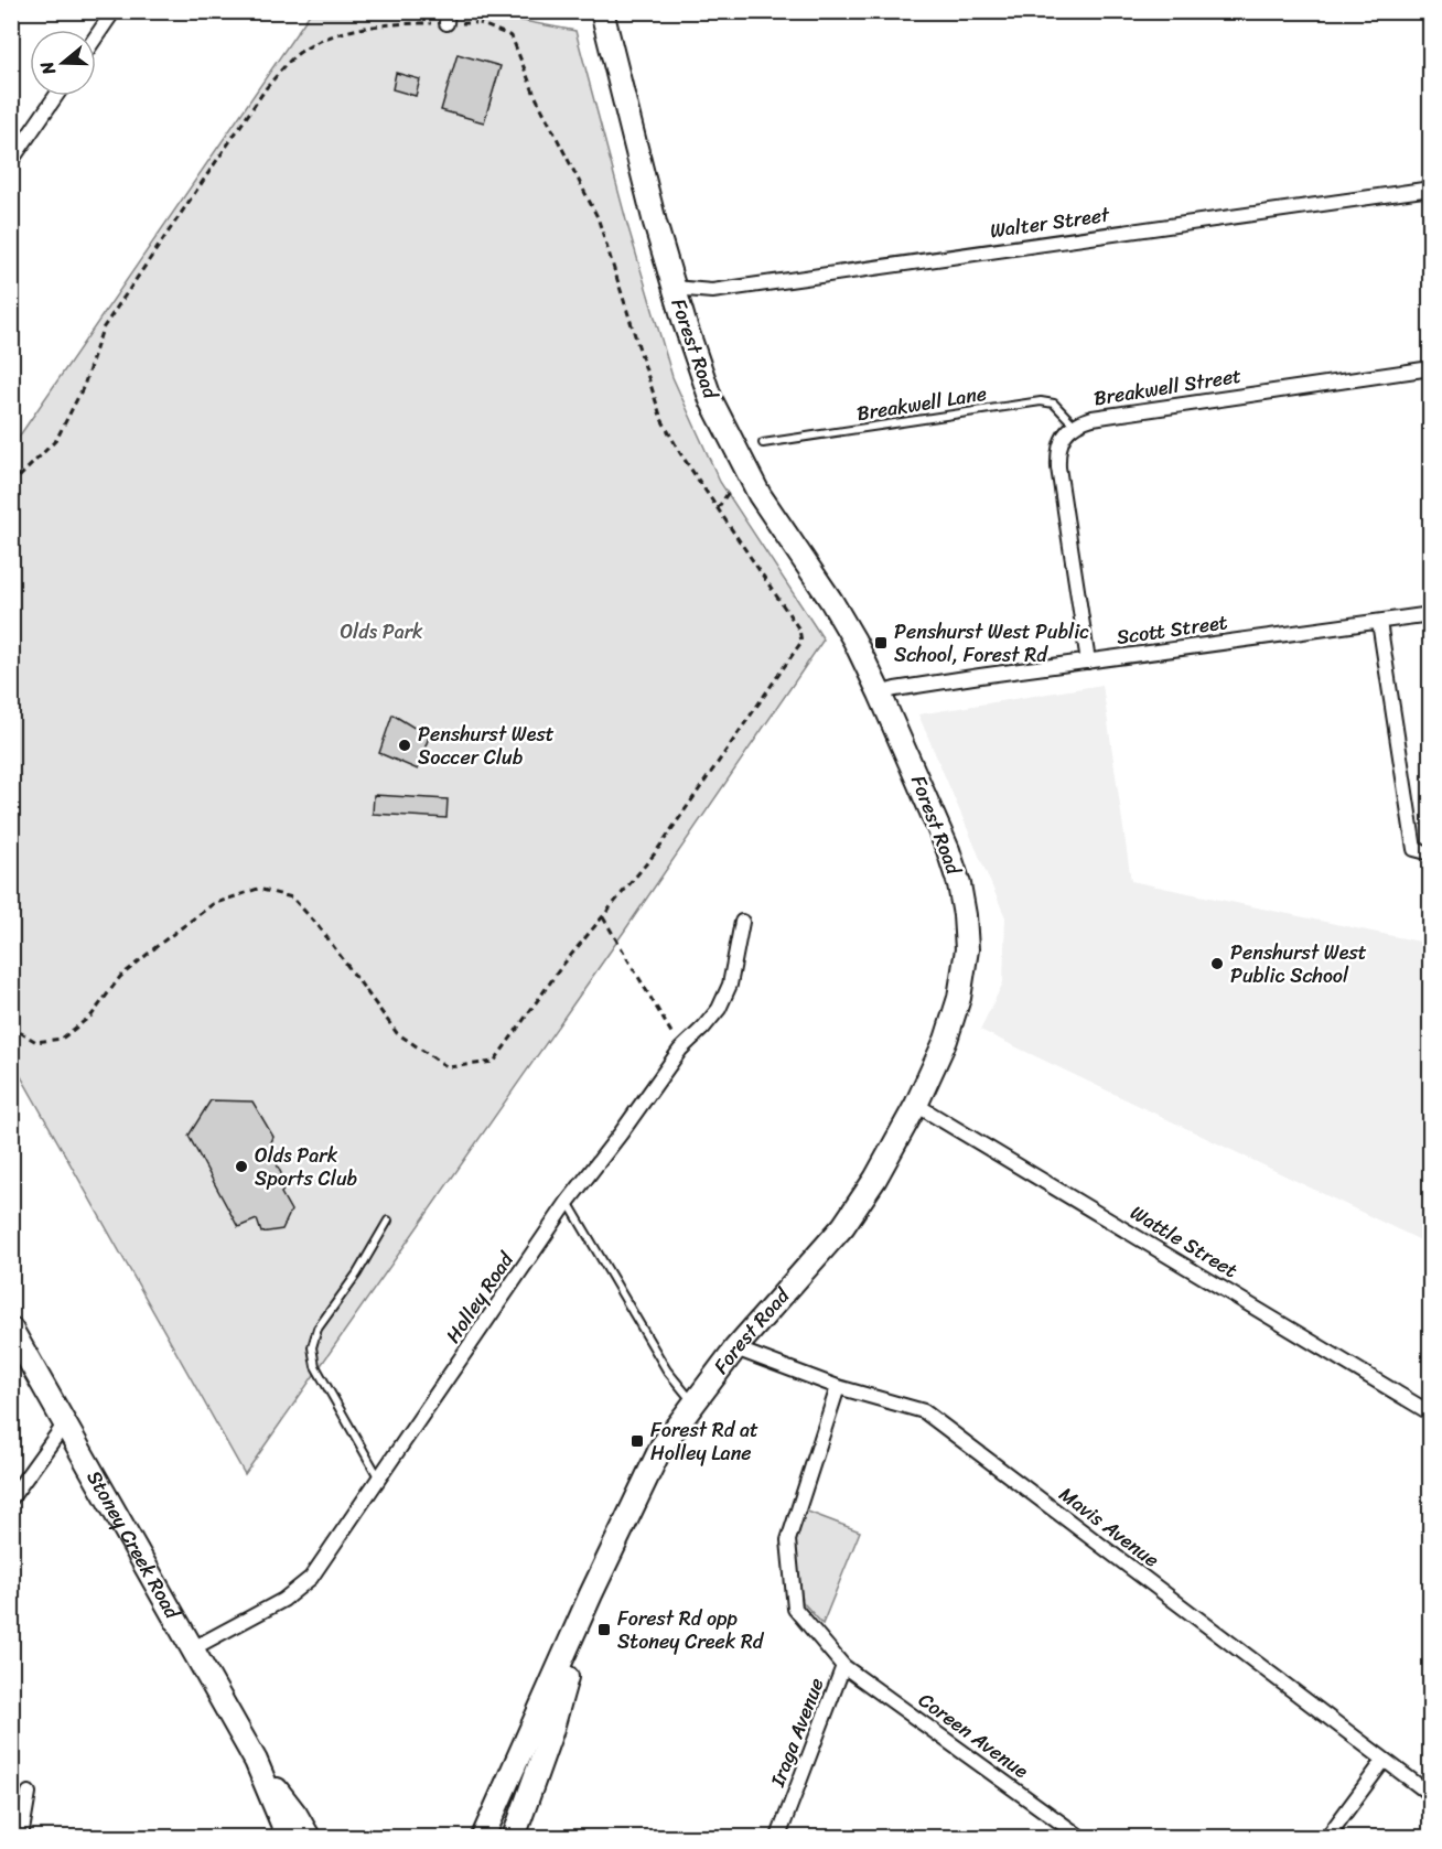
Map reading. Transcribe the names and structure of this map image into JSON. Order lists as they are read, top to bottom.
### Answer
{
  "streets": {
    "main road": ["Forest Road", "Stoney Creek Road"],
    "street": [
      "Walter Street",
      "Breakwell Street",
      "Scott Street",
      "Wattle Street",
      "Holley Road",
      "Mavis Avenue",
      "Iraga Avenue",
      "Coreen Avenue"
    ],
    "lane": ["Breakwell Lane"]
  },
  "crossings": [
    ["Walter Street", "Forest Road"],
    ["Forest Road", "Scott Street"],
    ["Forest Road", "Wattle Street"],
    ["Forest Road", "Mavis Avenue"],
    ["Breakwell Street", "Breakwell Lane"],
    ["Breakwell Street", "Scott Street"],
    ["Holley Road", "Stoney Creek Road"],
    ["Mavis Avenue", "Iraga Avenue"],
    ["Iraga Avenue", "Coreen Avenue"]
  ],
  "parks": ["Olds Park"],
  "places": {
    "transit": ["Penshurst West Public School, Forest Rd", "Forest Rd at Holley Lane", "Forest Rd opp Stoney Creek Rd"],
    "other": ["Penshurst West Soccer Club", "Penshurst West Public School", "Olds Park Sports Club"]
  },
  "north": "left"
}
